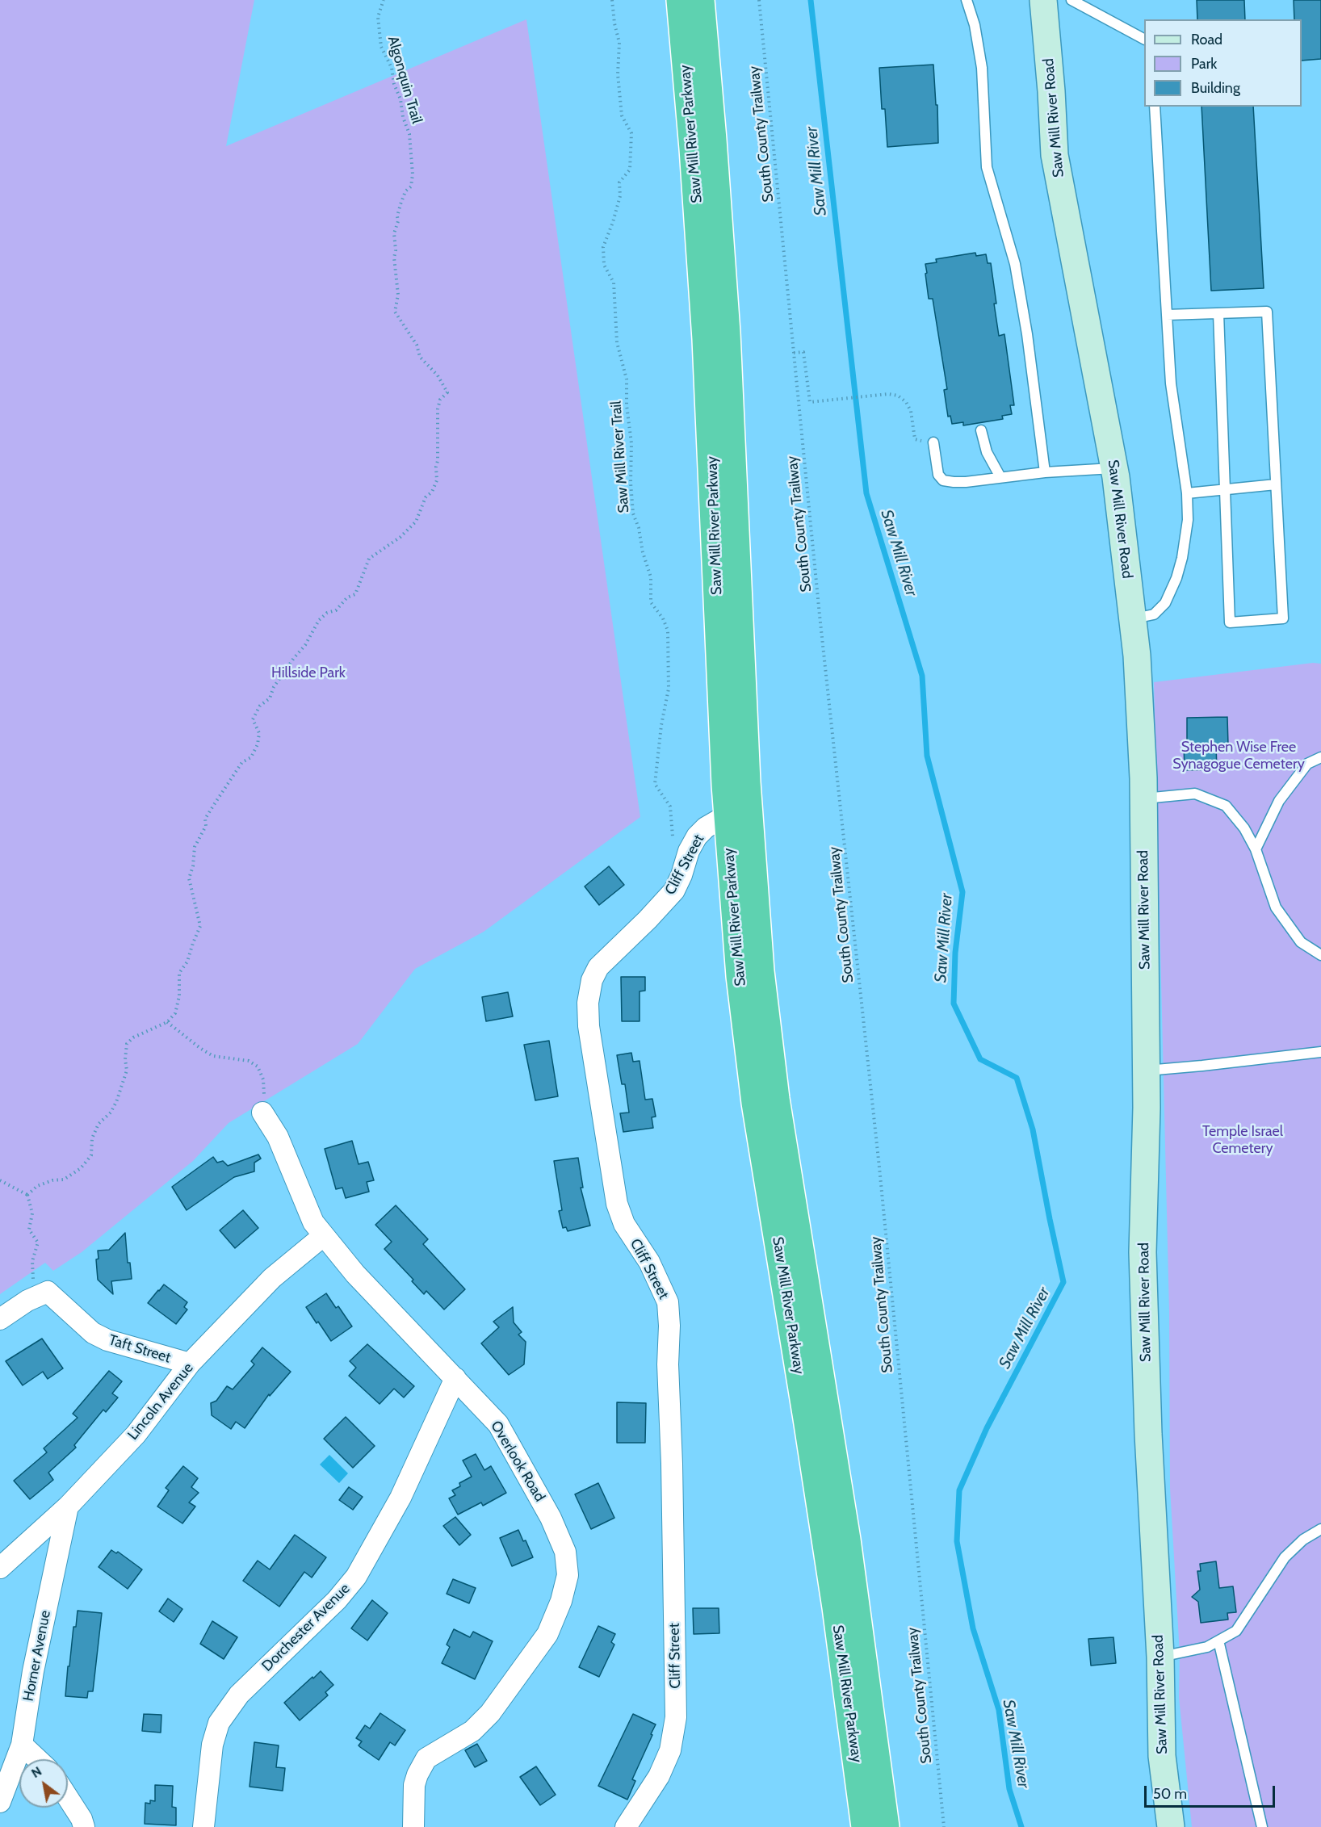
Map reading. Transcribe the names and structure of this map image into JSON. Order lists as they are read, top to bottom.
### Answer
{
  "streets": {
    "highway": ["Saw Mill River Parkway"],
    "main road": ["Saw Mill River Road"],
    "street": [
      "Cliff Street",
      "Taft Street",
      "Lincoln Avenue",
      "Overlook Road",
      "Dorchester Avenue",
      "Horner Avenue"
    ],
    "path": ["Algonquin Trail", "South County Trailway", "Saw Mill River Trail"]
  },
  "crossings": [
    ["Saw Mill River Parkway", "Cliff Street"],
    ["Saw Mill River Trail", "Cliff Street"],
    ["Taft Street", "Lincoln Avenue"],
    ["Lincoln Avenue", "Overlook Road"],
    ["Lincoln Avenue", "Horner Avenue"],
    ["Overlook Road", "Dorchester Avenue"]
  ],
  "water": ["Saw Mill River"],
  "parks": ["Hillside Park", "Stephen Wise Free Synagogue Cemetery", "Temple Israel Cemetery"],
  "legend": ["Road", "Park", "Building"],
  "scale_bar": "50 m",
  "north": "top left"
}
